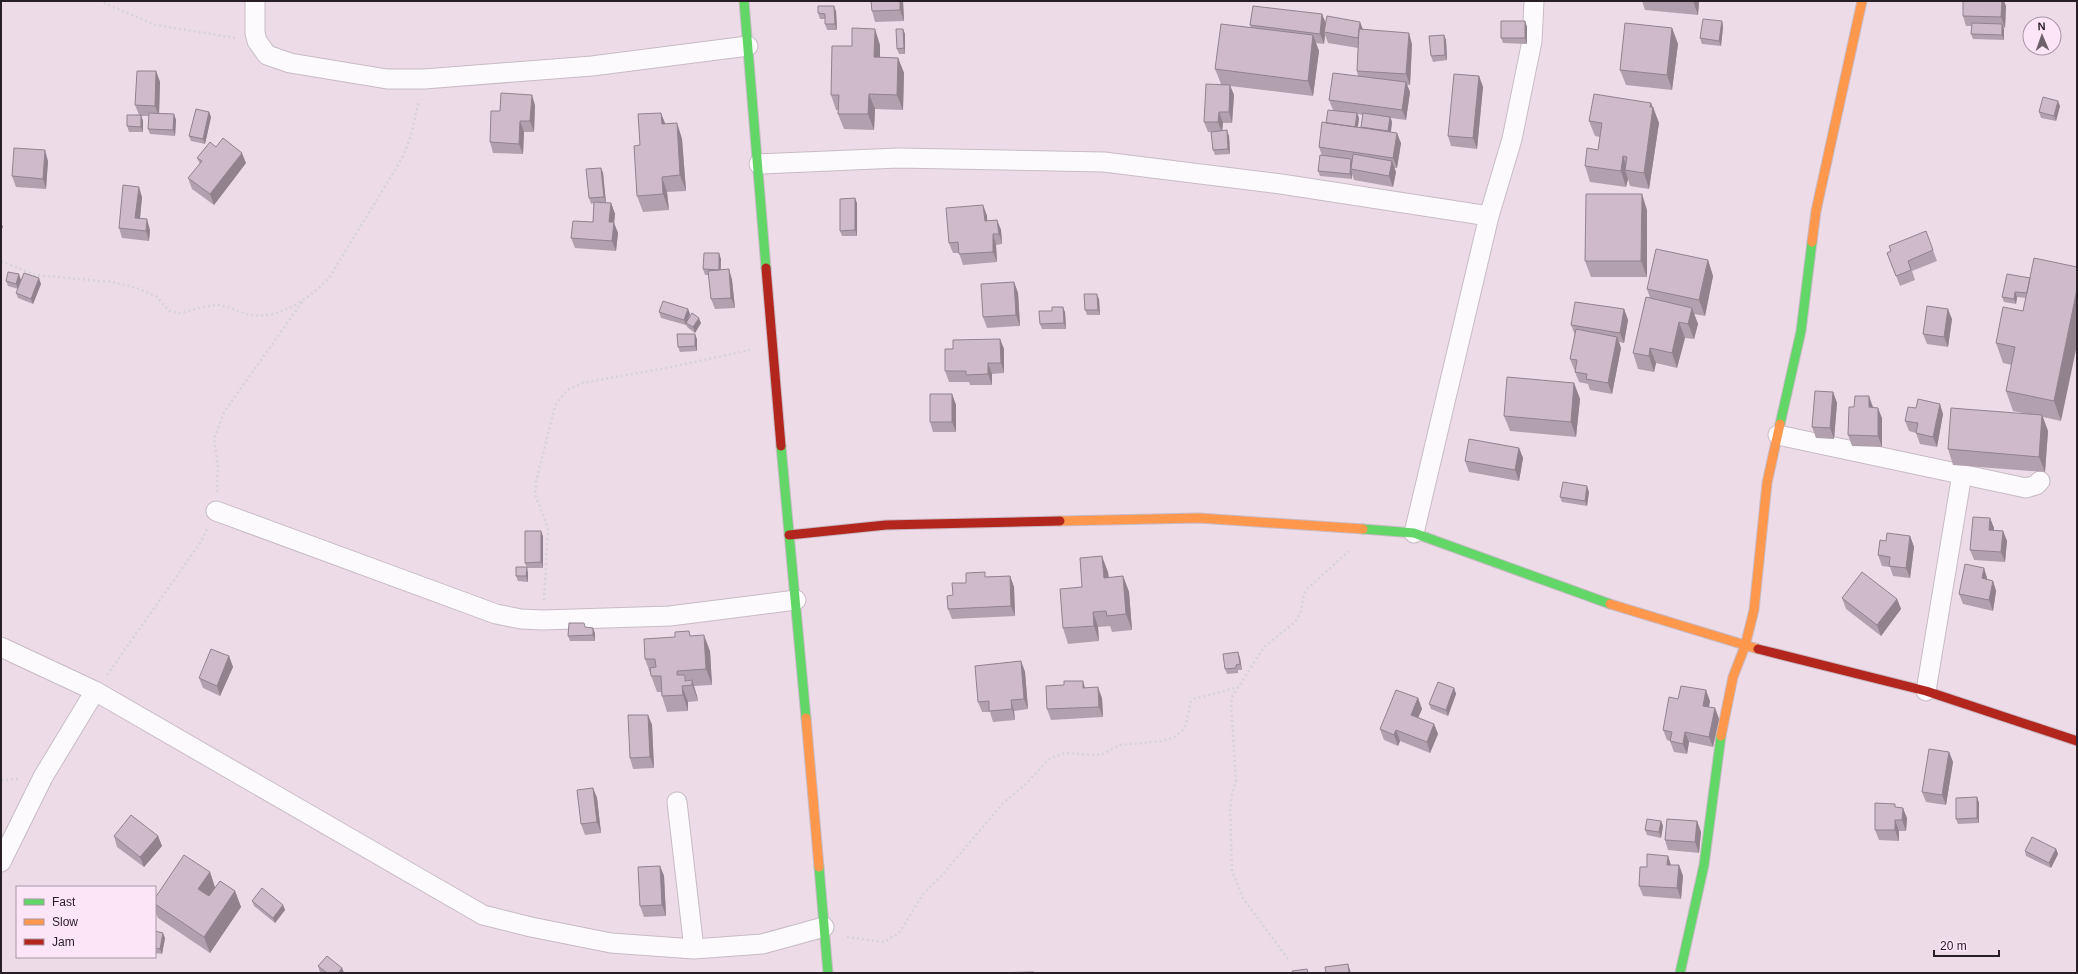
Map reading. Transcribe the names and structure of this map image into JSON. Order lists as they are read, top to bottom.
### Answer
{
  "legend": ["Fast", "Slow", "Jam"],
  "scale_bar": "20 m",
  "north": "top"
}
